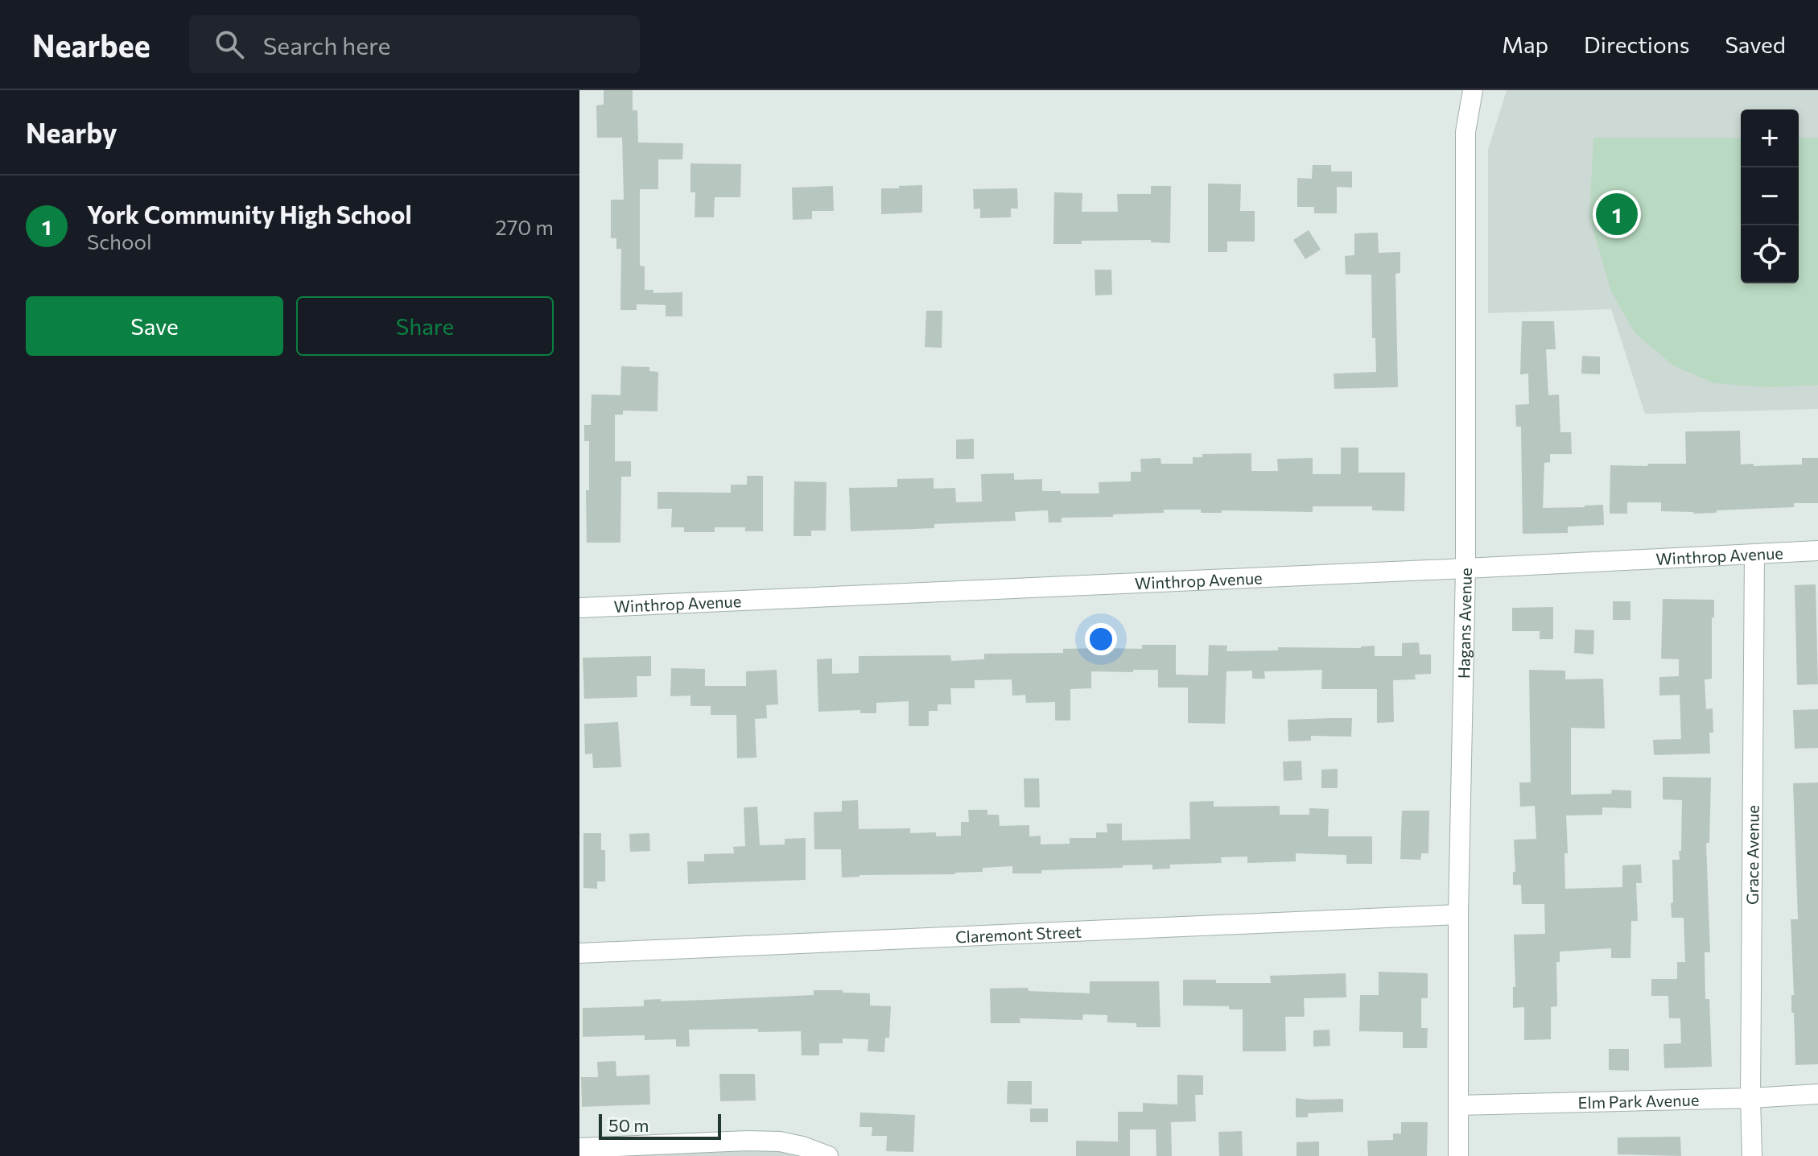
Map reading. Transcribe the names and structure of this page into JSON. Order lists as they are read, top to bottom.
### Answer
{
  "streets": {
    "street": [
      "Winthrop Avenue",
      "Hagans Avenue",
      "Grace Avenue",
      "Claremont Street",
      "Elm Park Avenue"
    ]
  },
  "crossings": [
    ["Winthrop Avenue", "Hagans Avenue"],
    ["Winthrop Avenue", "Grace Avenue"],
    ["Hagans Avenue", "Claremont Street"],
    ["Hagans Avenue", "Elm Park Avenue"],
    ["Grace Avenue", "Elm Park Avenue"]
  ],
  "scale_bar": "50 m",
  "page": {
    "header": "Nearbee",
    "search": "Search here",
    "nav": ["Map", "Directions", "Saved"],
    "heading": "Nearby",
    "map_buttons": ["+", "−"],
    "list": [
      {
        "mark": "1",
        "name": "York Community High School",
        "note": "School",
        "value": "270 m"
      }
    ],
    "pins": "1",
    "buttons": ["Save", "Share"],
    "scale": "50 m"
  }
}
